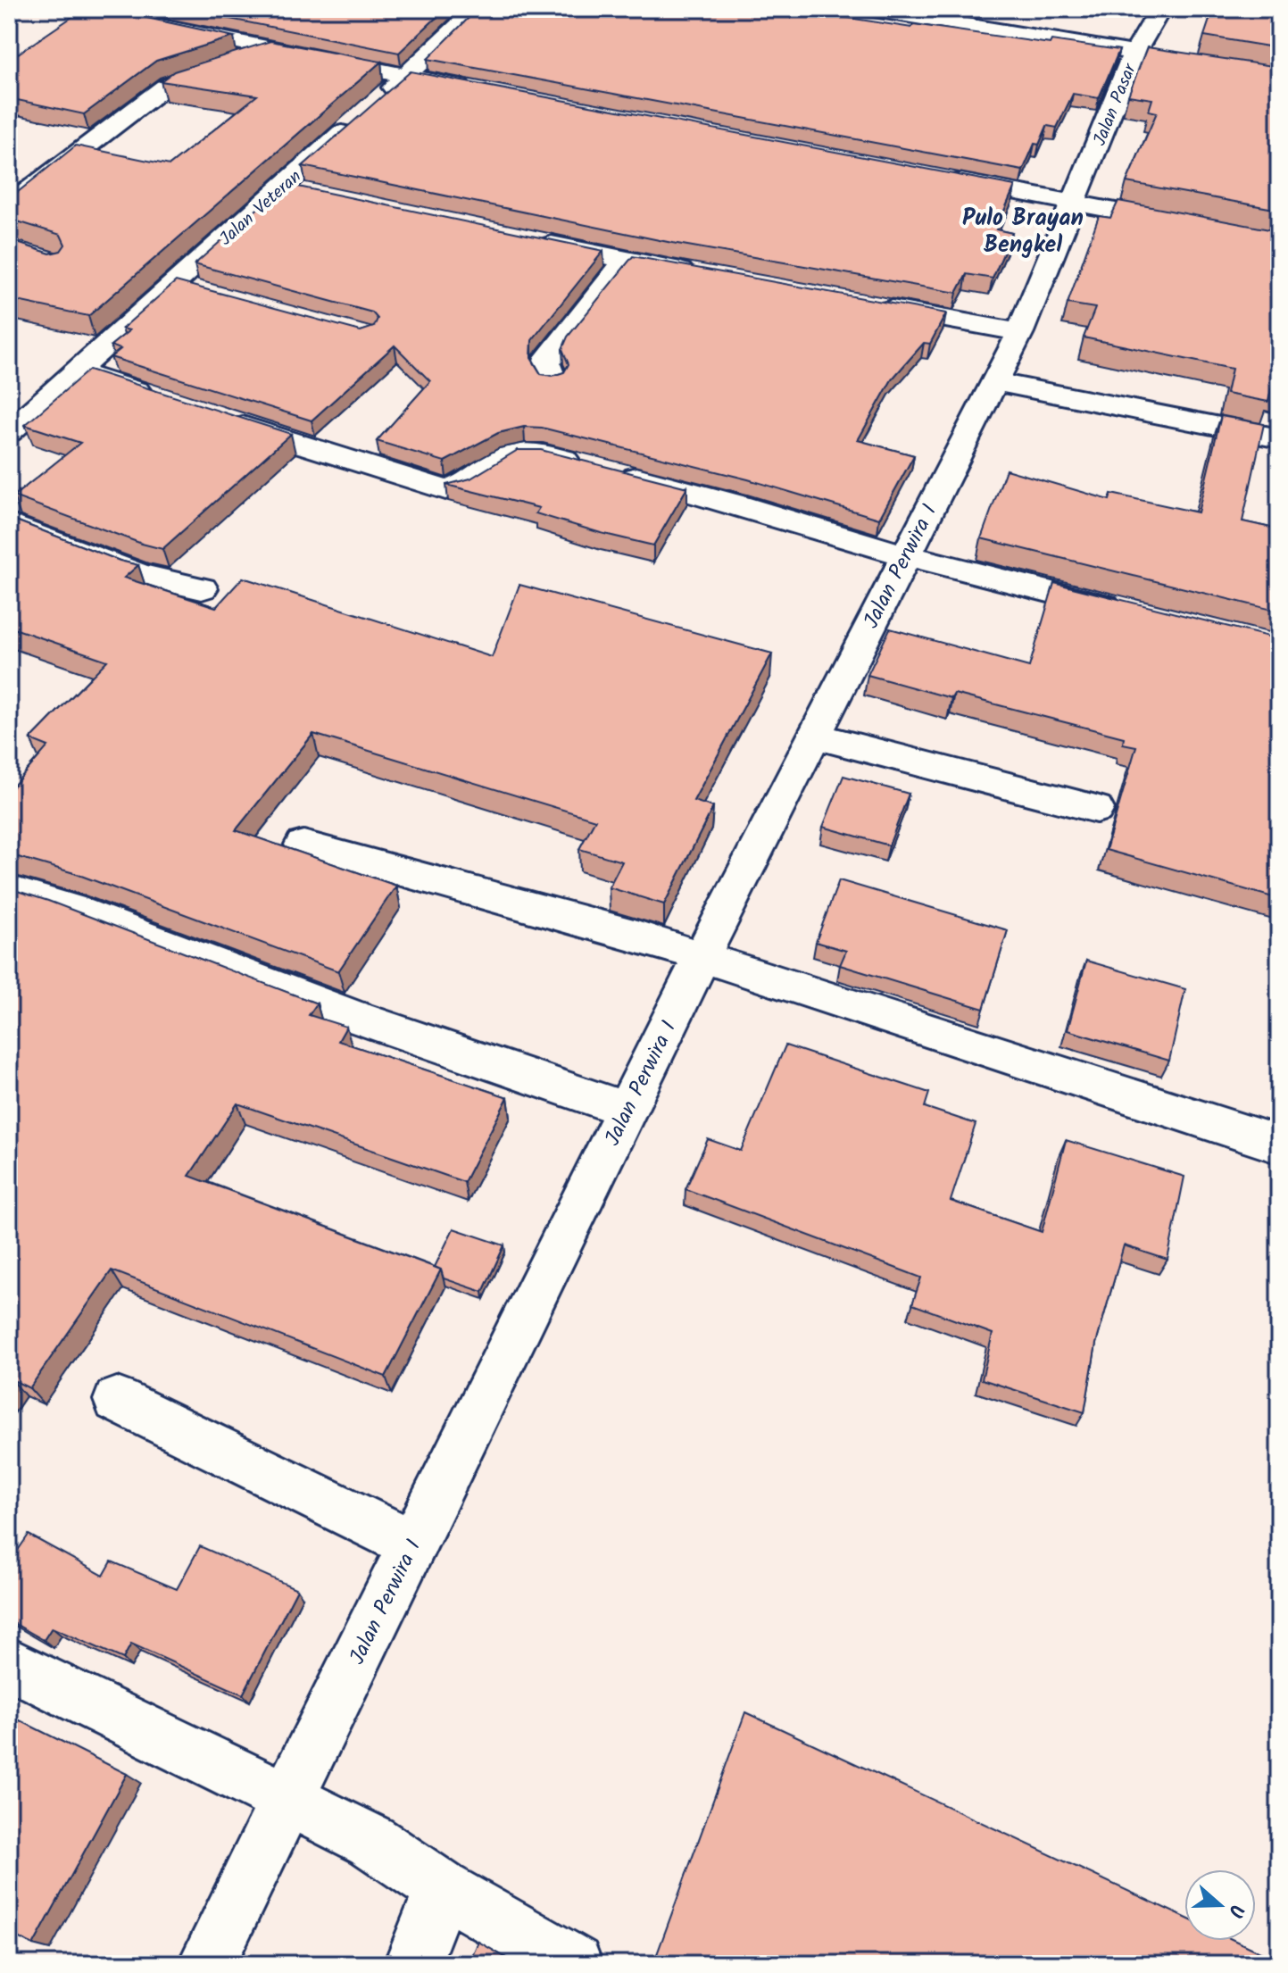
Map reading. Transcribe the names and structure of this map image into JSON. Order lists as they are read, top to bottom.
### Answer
{
  "streets": {
    "street": ["Jalan Pasar", "Jalan Veteran", "Jalan Perwira I"]
  },
  "crossings": [
    ["Jalan Pasar", "Jalan Perwira I"]
  ],
  "districts": ["Pulo Brayan Bengkel"],
  "north": "right"
}
